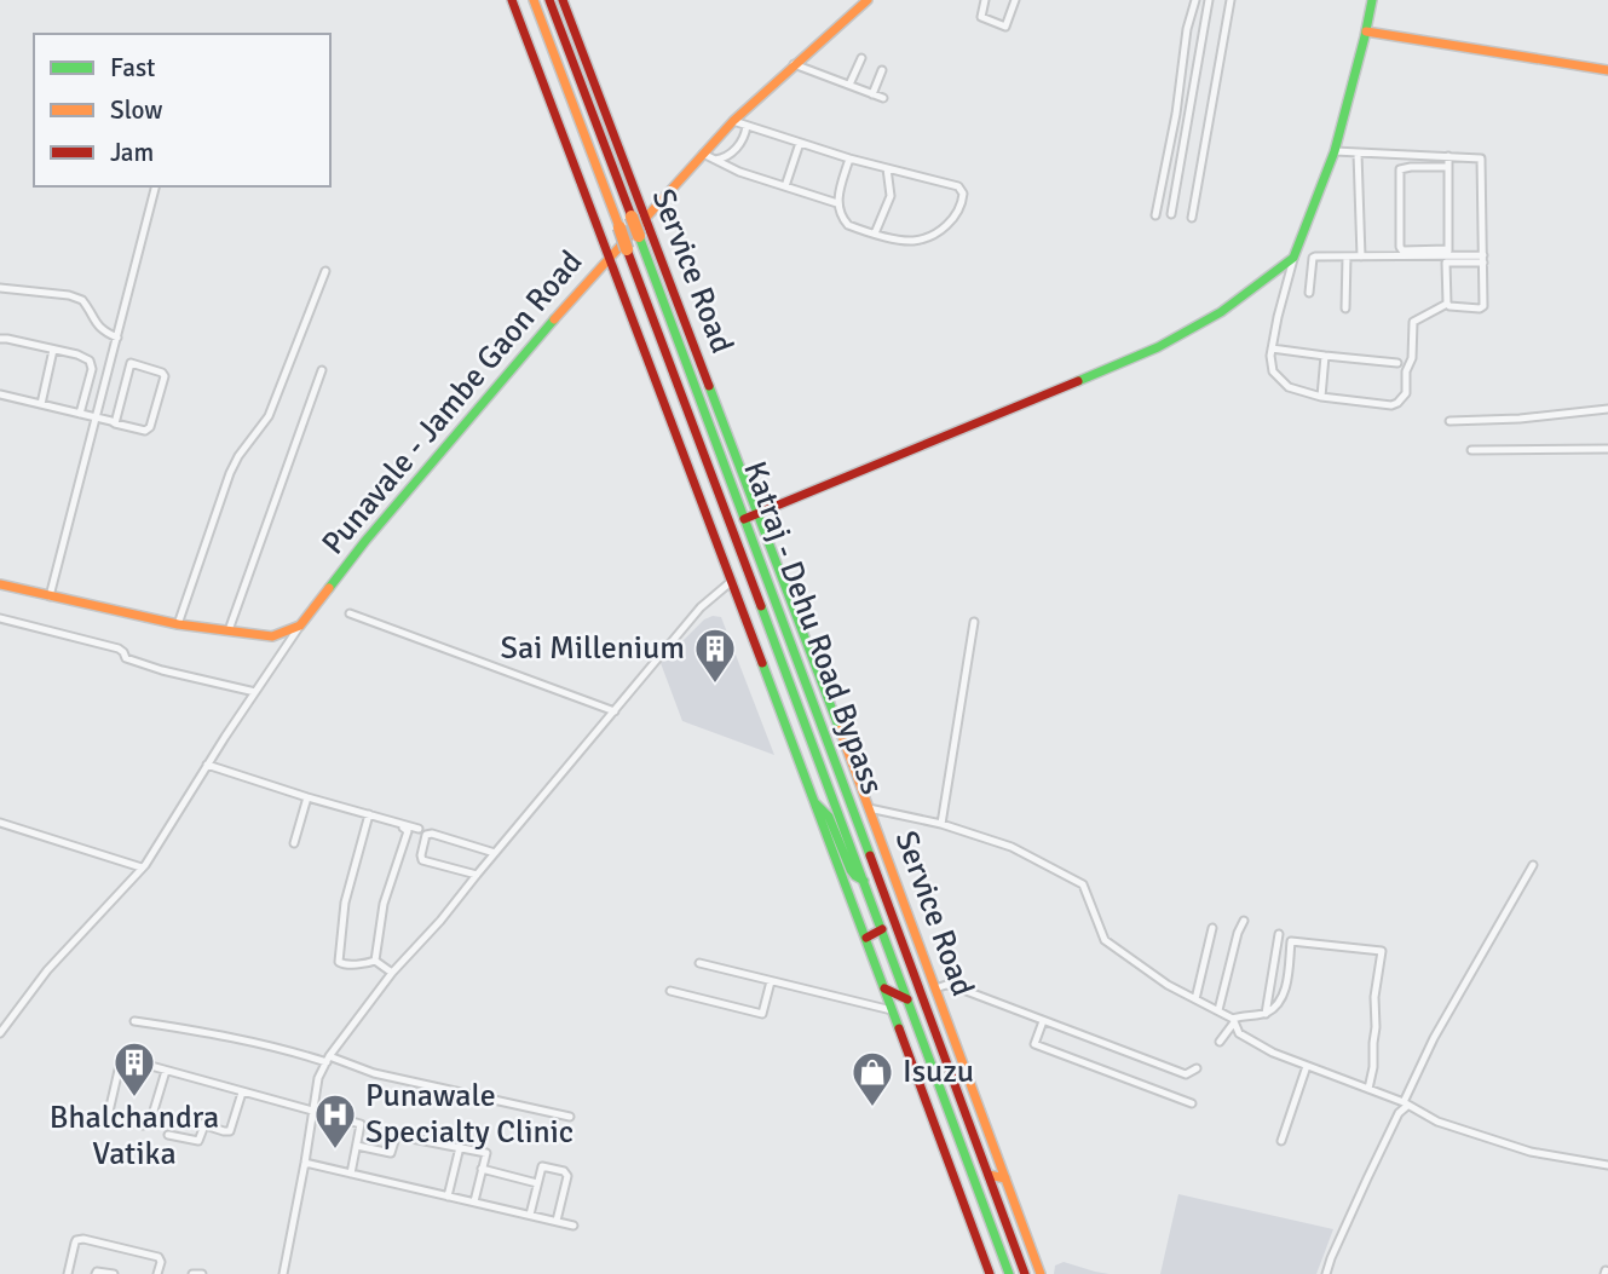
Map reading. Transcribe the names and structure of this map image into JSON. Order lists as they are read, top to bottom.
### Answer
{
  "streets": {
    "main road": ["Service Road", "Punavale - Jambe Gaon Road", "Katraj - Dehu Road Bypass"]
  },
  "crossings": [
    ["Service Road", "Punavale - Jambe Gaon Road"]
  ],
  "places": {
    "building": ["Sai Millenium", "Bhalchandra Vatika"],
    "shop": ["Isuzu"],
    "hospital": ["Punawale Specialty Clinic"]
  },
  "legend": ["Fast", "Slow", "Jam"]
}
